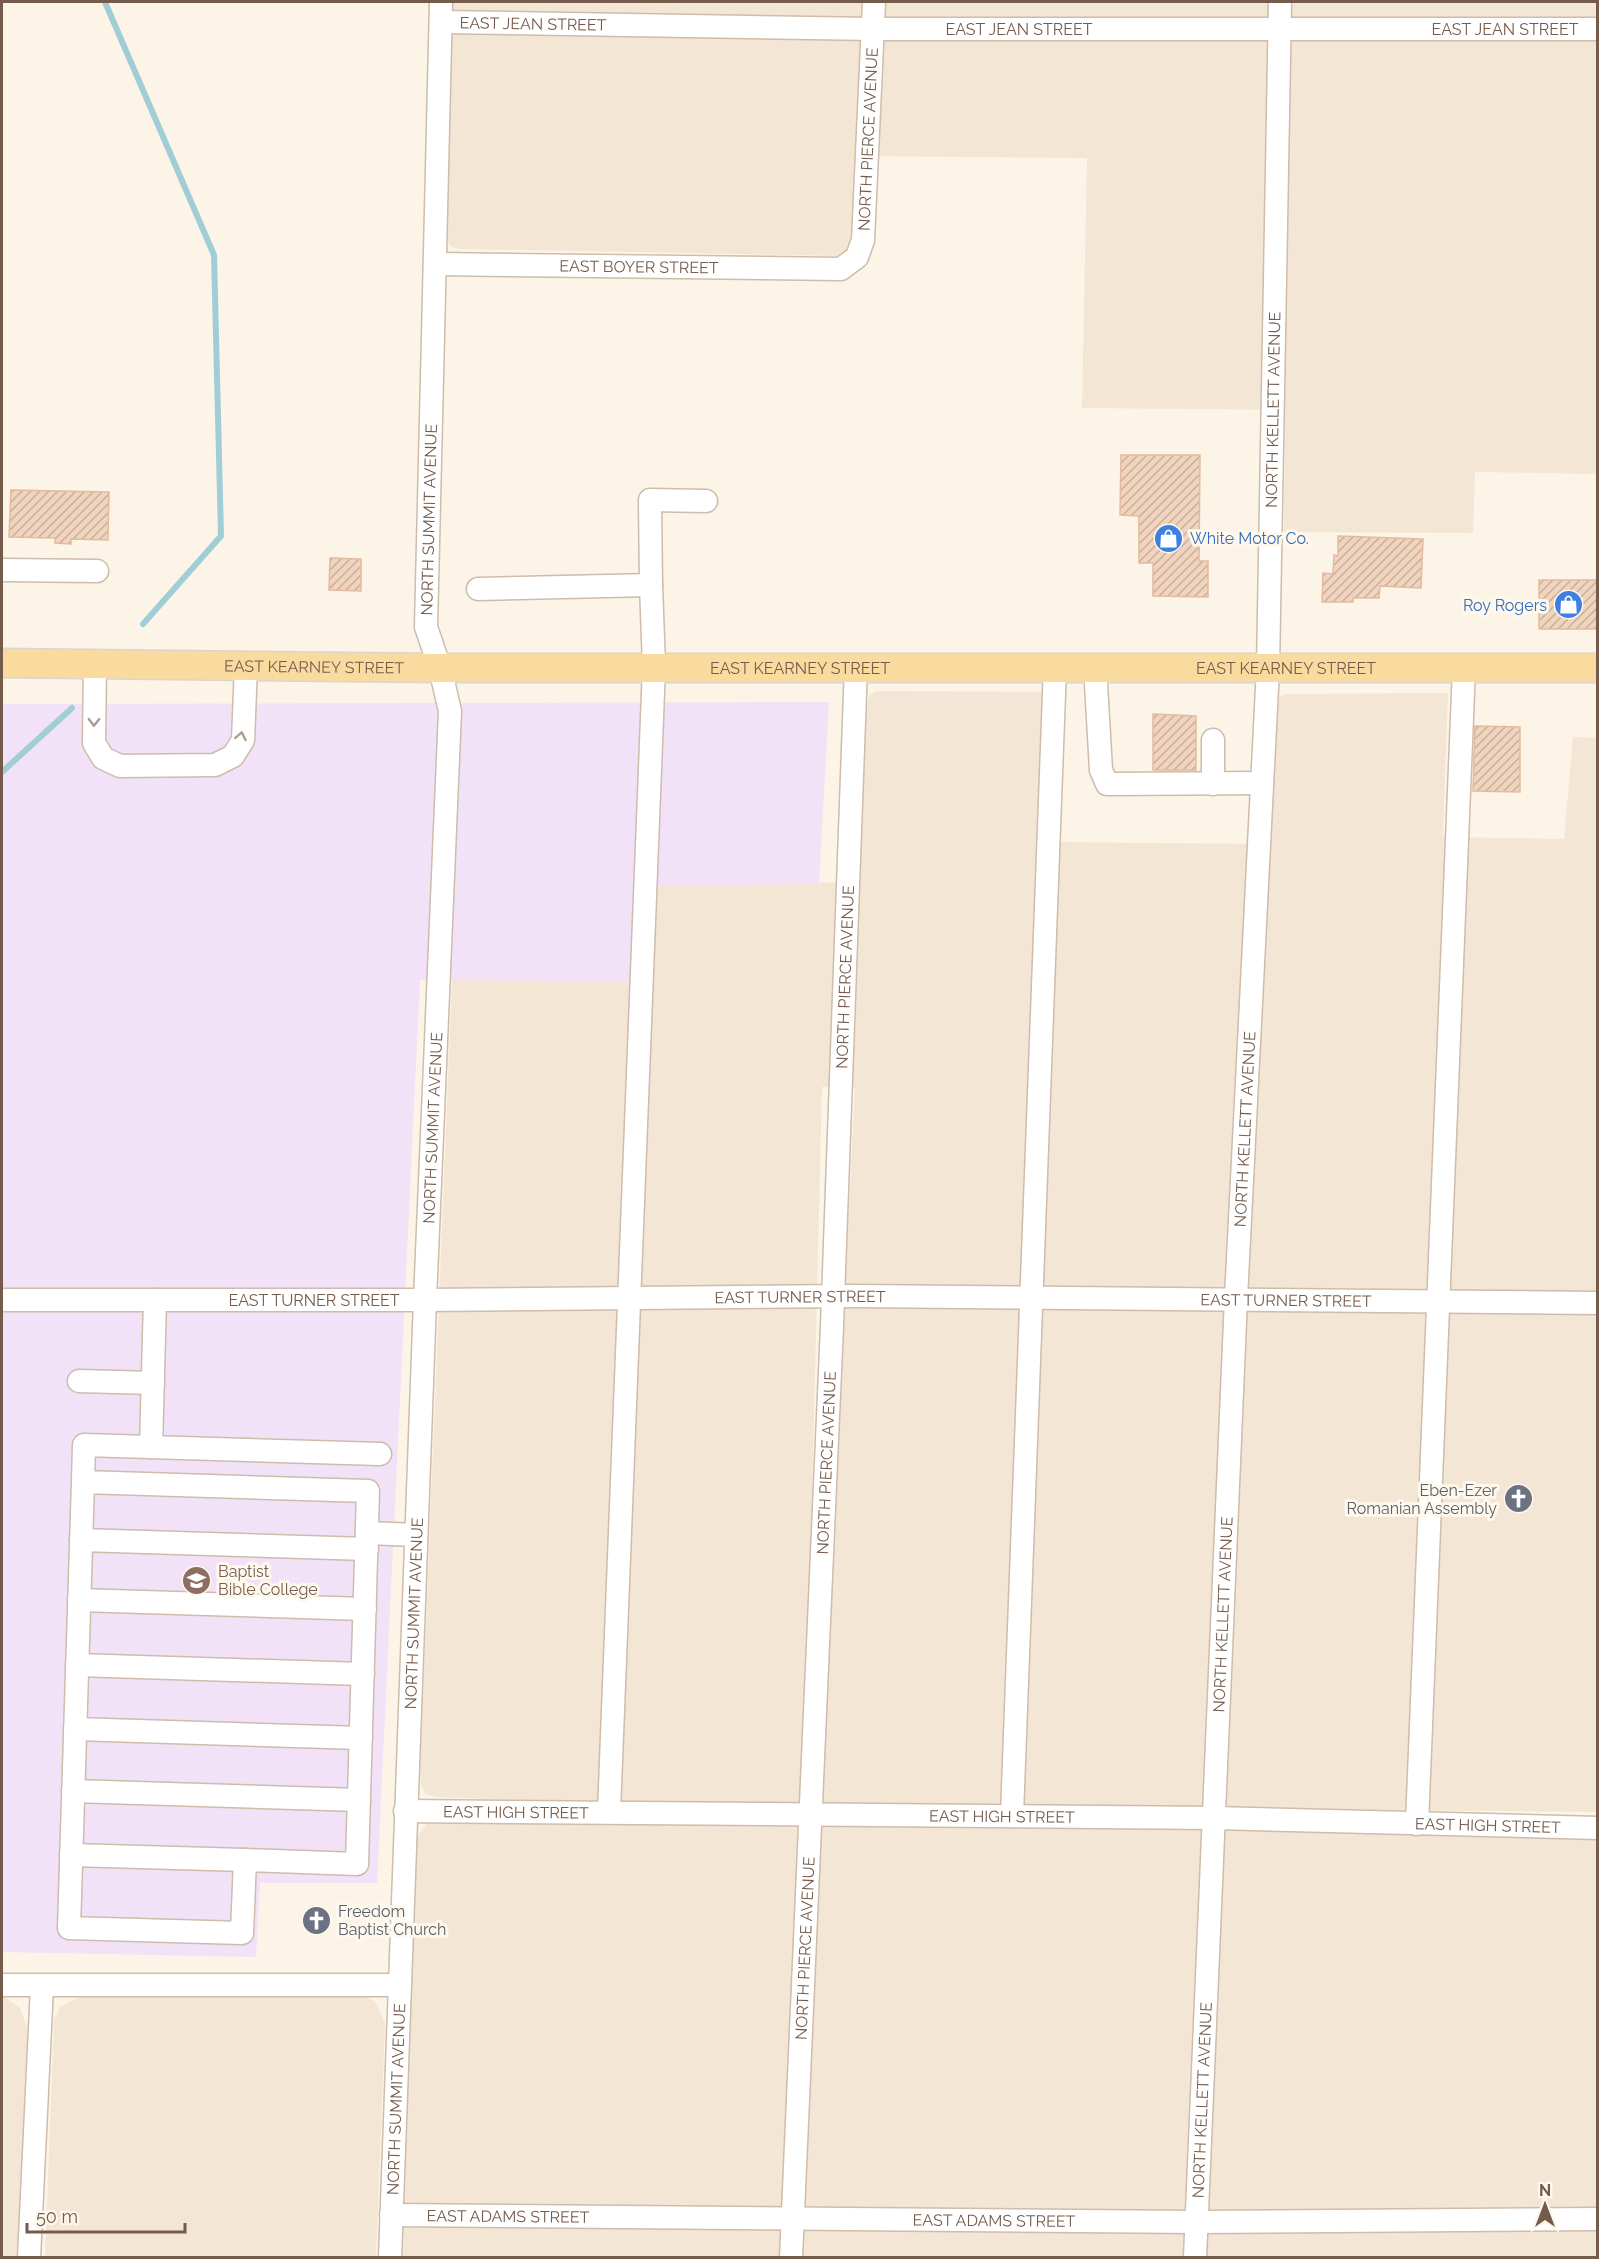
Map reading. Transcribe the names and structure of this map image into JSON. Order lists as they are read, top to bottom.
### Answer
{
  "streets": {
    "main road": ["EAST KEARNEY STREET"],
    "street": [
      "EAST JEAN STREET",
      "NORTH PIERCE AVENUE",
      "EAST BOYER STREET",
      "NORTH KELLETT AVENUE",
      "NORTH SUMMIT AVENUE",
      "EAST TURNER STREET",
      "EAST HIGH STREET",
      "EAST ADAMS STREET"
    ]
  },
  "crossings": [
    ["EAST JEAN STREET", "NORTH PIERCE AVENUE"],
    ["EAST JEAN STREET", "NORTH KELLETT AVENUE"],
    ["EAST JEAN STREET", "NORTH SUMMIT AVENUE"],
    ["NORTH PIERCE AVENUE", "EAST BOYER STREET"],
    ["NORTH PIERCE AVENUE", "EAST KEARNEY STREET"],
    ["NORTH PIERCE AVENUE", "EAST TURNER STREET"],
    ["NORTH PIERCE AVENUE", "EAST HIGH STREET"],
    ["NORTH PIERCE AVENUE", "EAST ADAMS STREET"],
    ["EAST BOYER STREET", "NORTH SUMMIT AVENUE"],
    ["NORTH KELLETT AVENUE", "EAST KEARNEY STREET"],
    ["NORTH KELLETT AVENUE", "EAST TURNER STREET"],
    ["NORTH KELLETT AVENUE", "EAST HIGH STREET"],
    ["NORTH KELLETT AVENUE", "EAST ADAMS STREET"],
    ["NORTH SUMMIT AVENUE", "EAST KEARNEY STREET"],
    ["NORTH SUMMIT AVENUE", "EAST TURNER STREET"],
    ["NORTH SUMMIT AVENUE", "EAST HIGH STREET"],
    ["NORTH SUMMIT AVENUE", "EAST ADAMS STREET"]
  ],
  "places": {
    "shop": ["White Motor Co.", "Roy Rogers"],
    "church": ["Eben-Ezer Romanian Assembly", "Freedom Baptist Church"],
    "school or university": ["Baptist Bible College"]
  },
  "scale_bar": "50 m",
  "north": "top"
}
